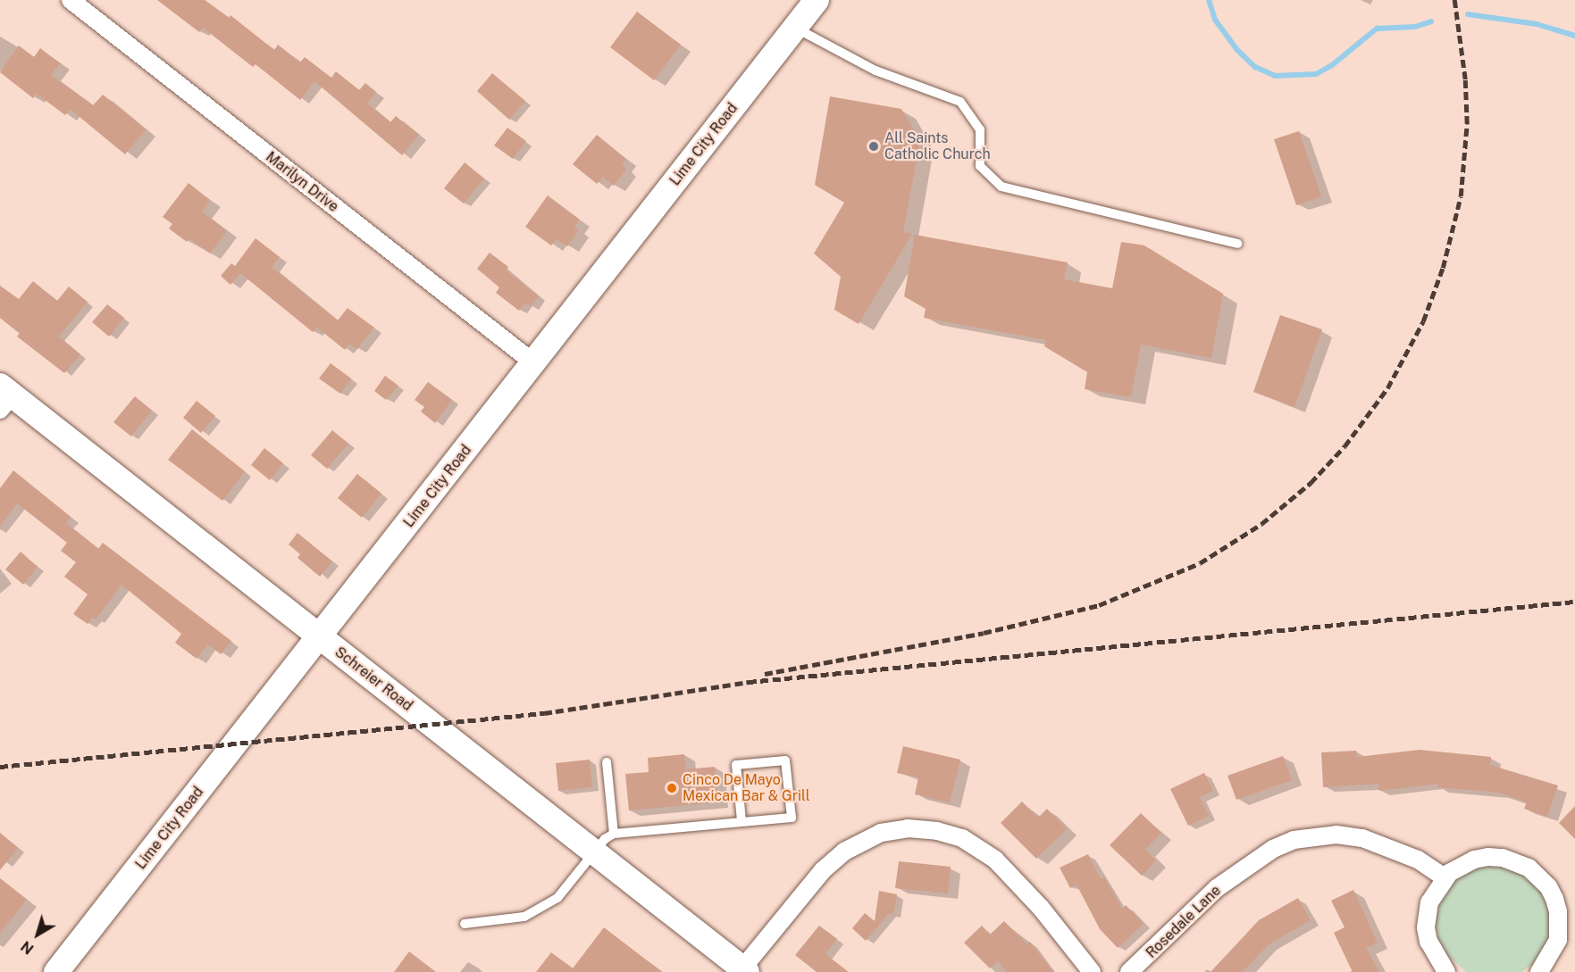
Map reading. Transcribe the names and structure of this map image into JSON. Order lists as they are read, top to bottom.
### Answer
{
  "streets": {
    "street": [
      "Lime City Road",
      "Marilyn Drive",
      "Schreier Road",
      "Rosedale Lane"
    ]
  },
  "crossings": [
    ["Lime City Road", "Marilyn Drive"],
    ["Lime City Road", "Schreier Road"]
  ],
  "places": ["All Saints Catholic Church", "Cinco De Mayo Mexican Bar & Grill"],
  "north": "bottom left"
}
